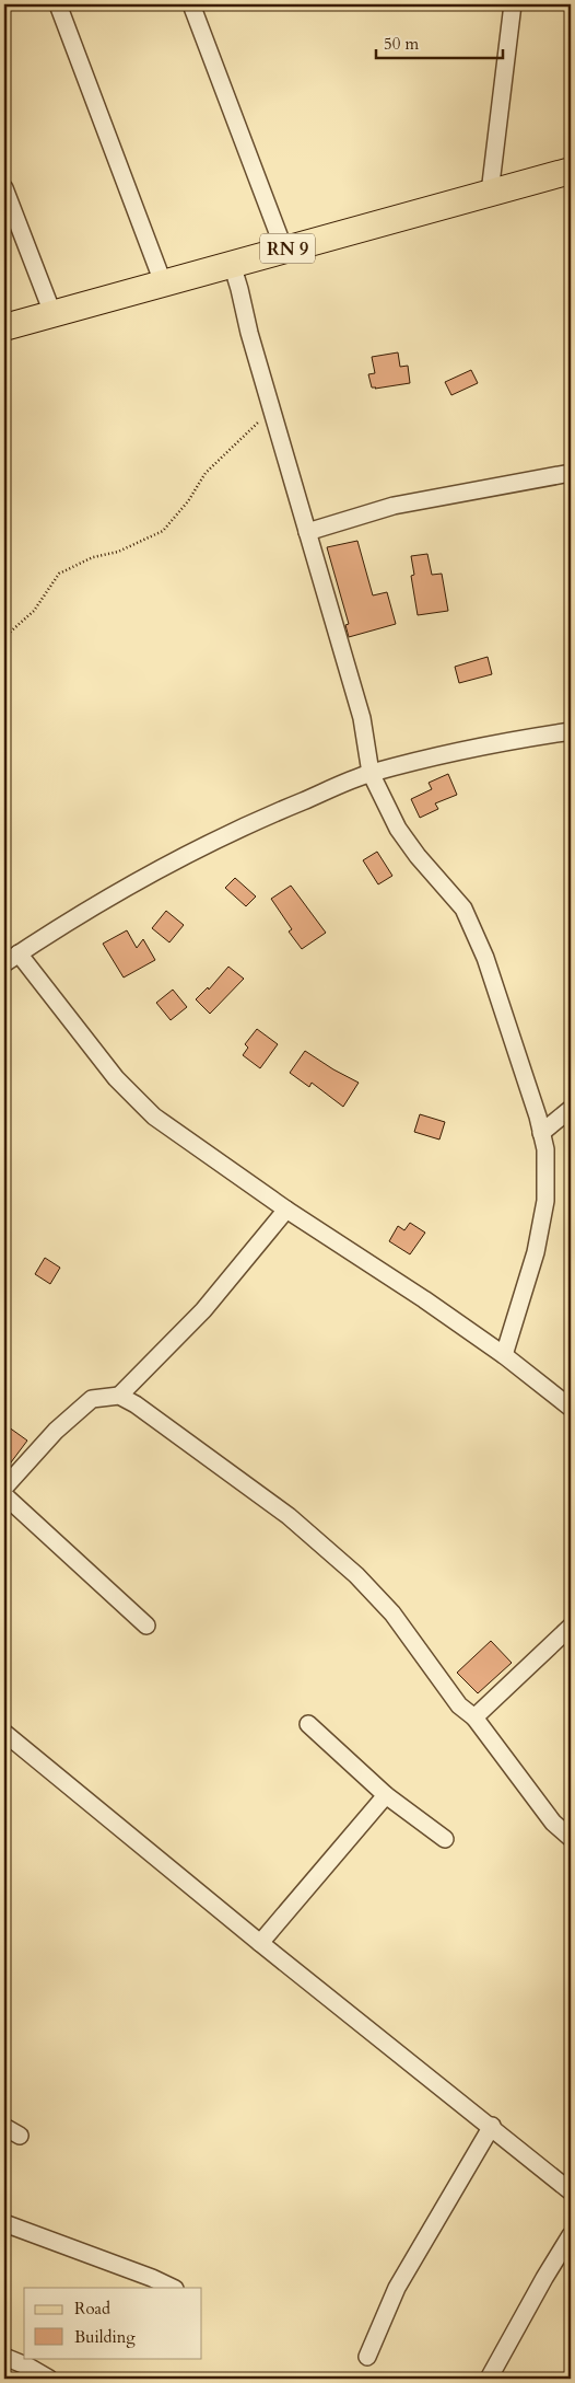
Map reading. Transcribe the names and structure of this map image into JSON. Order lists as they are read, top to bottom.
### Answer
{
  "streets": {
    "main road": ["RN 9"]
  },
  "legend": ["Road", "Building"],
  "scale_bar": "50 m"
}
